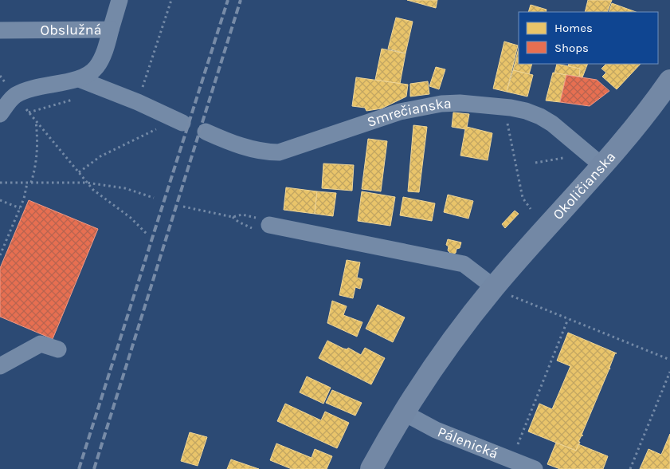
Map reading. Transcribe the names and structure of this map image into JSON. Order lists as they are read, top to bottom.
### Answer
{
  "streets": {
    "main road": ["Okoličianska"],
    "street": ["Obslužná", "Smrečianska", "Pálenická"]
  },
  "crossings": [
    ["Smrečianska", "Okoličianska"],
    ["Okoličianska", "Pálenická"]
  ],
  "legend": ["Homes", "Shops"]
}
